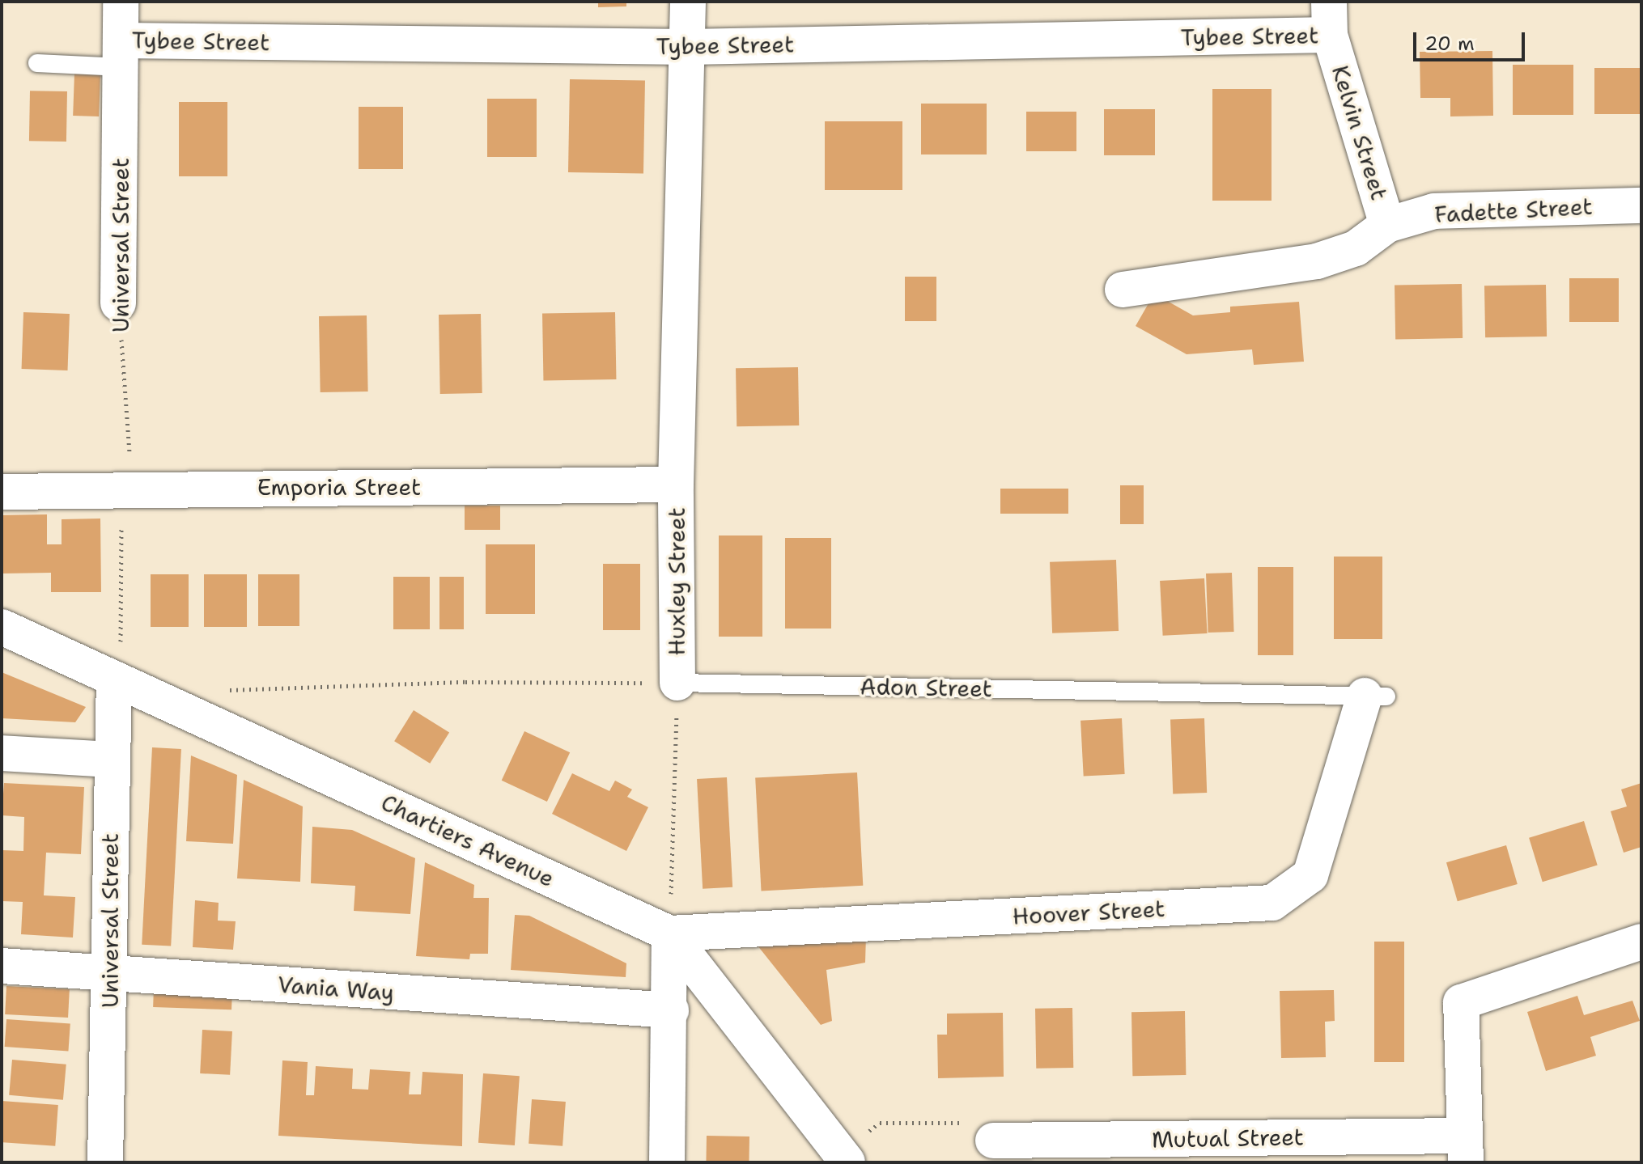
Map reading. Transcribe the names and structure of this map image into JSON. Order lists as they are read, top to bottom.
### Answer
{
  "streets": {
    "street": [
      "Tybee Street",
      "Kelvin Street",
      "Fadette Street",
      "Universal Street",
      "Emporia Street",
      "Huxley Street",
      "Chartiers Avenue",
      "Hoover Street",
      "Vania Way",
      "Mutual Street"
    ],
    "lane": ["Adon Street"]
  },
  "crossings": [
    ["Tybee Street", "Kelvin Street"],
    ["Tybee Street", "Universal Street"],
    ["Tybee Street", "Huxley Street"],
    ["Kelvin Street", "Fadette Street"],
    ["Universal Street", "Emporia Street"],
    ["Universal Street", "Chartiers Avenue"],
    ["Universal Street", "Vania Way"],
    ["Emporia Street", "Huxley Street"],
    ["Huxley Street", "Adon Street"],
    ["Huxley Street", "Chartiers Avenue"],
    ["Huxley Street", "Hoover Street"],
    ["Adon Street", "Hoover Street"],
    ["Chartiers Avenue", "Hoover Street"]
  ],
  "scale_bar": "20 m"
}
